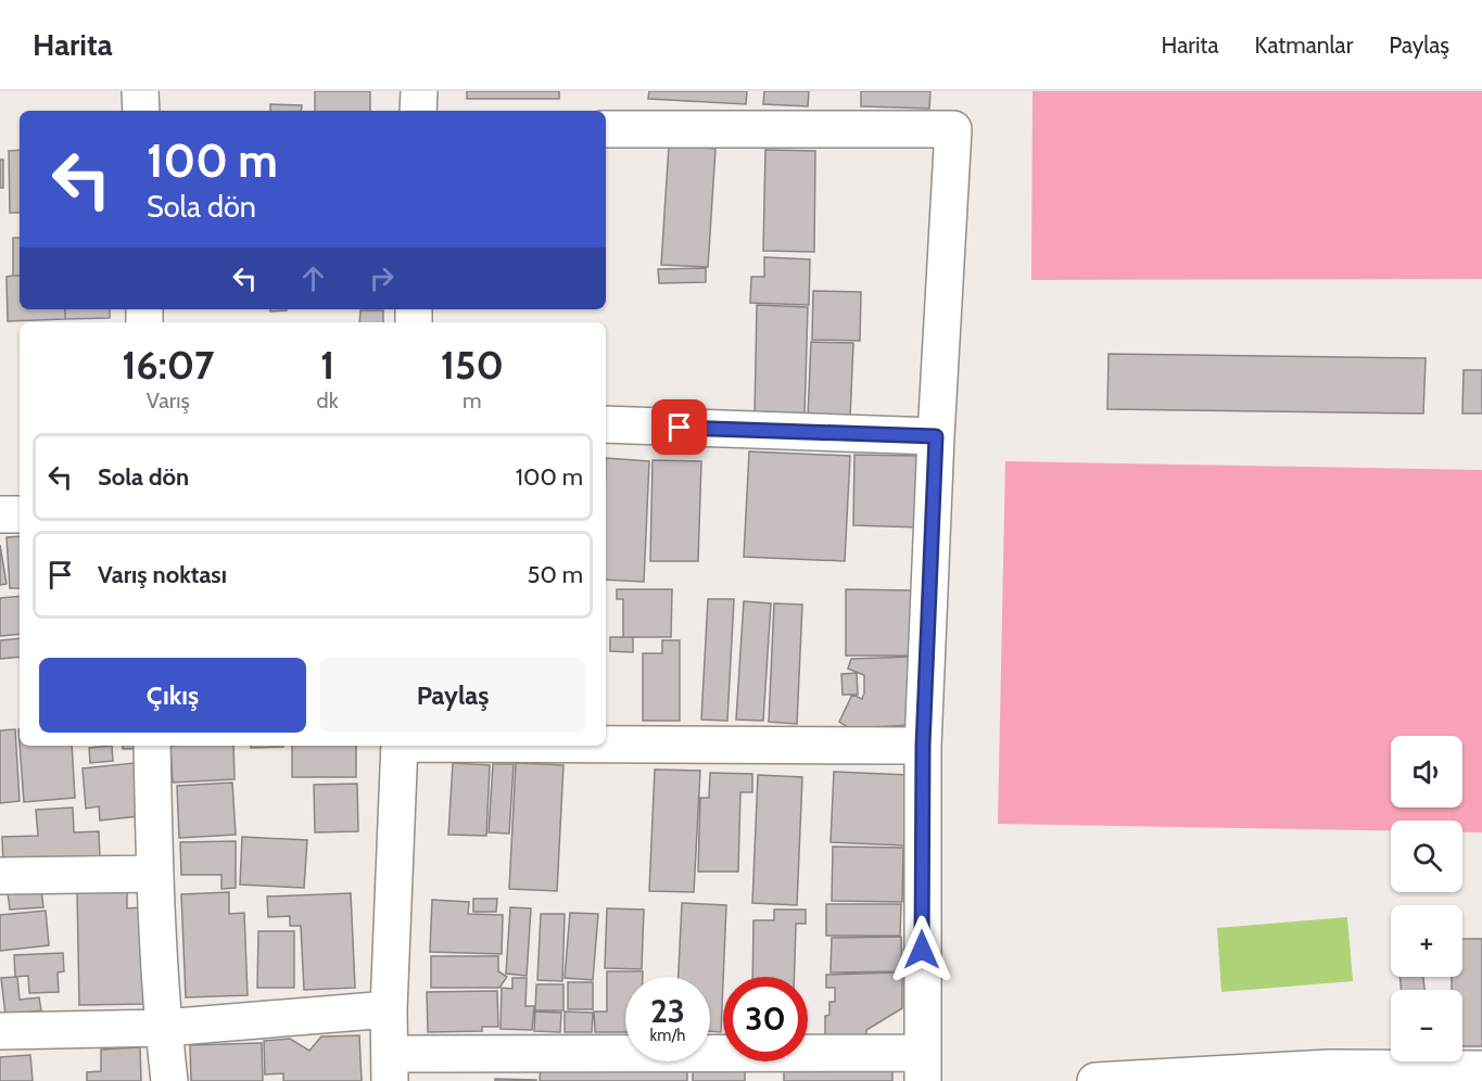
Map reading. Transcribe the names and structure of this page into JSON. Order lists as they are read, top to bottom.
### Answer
{
  "page": {
    "header": "Harita",
    "nav": ["Harita", "Katmanlar", "Paylaş"],
    "turn": ["100 m", "Sola dön"],
    "eta": [
      "16:07",
      "Varış",
      "1",
      "dk",
      "150",
      "m"
    ],
    "list": [
      {
        "name": "Sola dön",
        "value": "100 m"
      },
      {
        "name": "Varış noktası",
        "value": "50 m"
      }
    ],
    "buttons": ["Çıkış", "Paylaş"],
    "map_buttons": ["+", "−"],
    "speed": "23 km/h",
    "limit": "30"
  }
}
